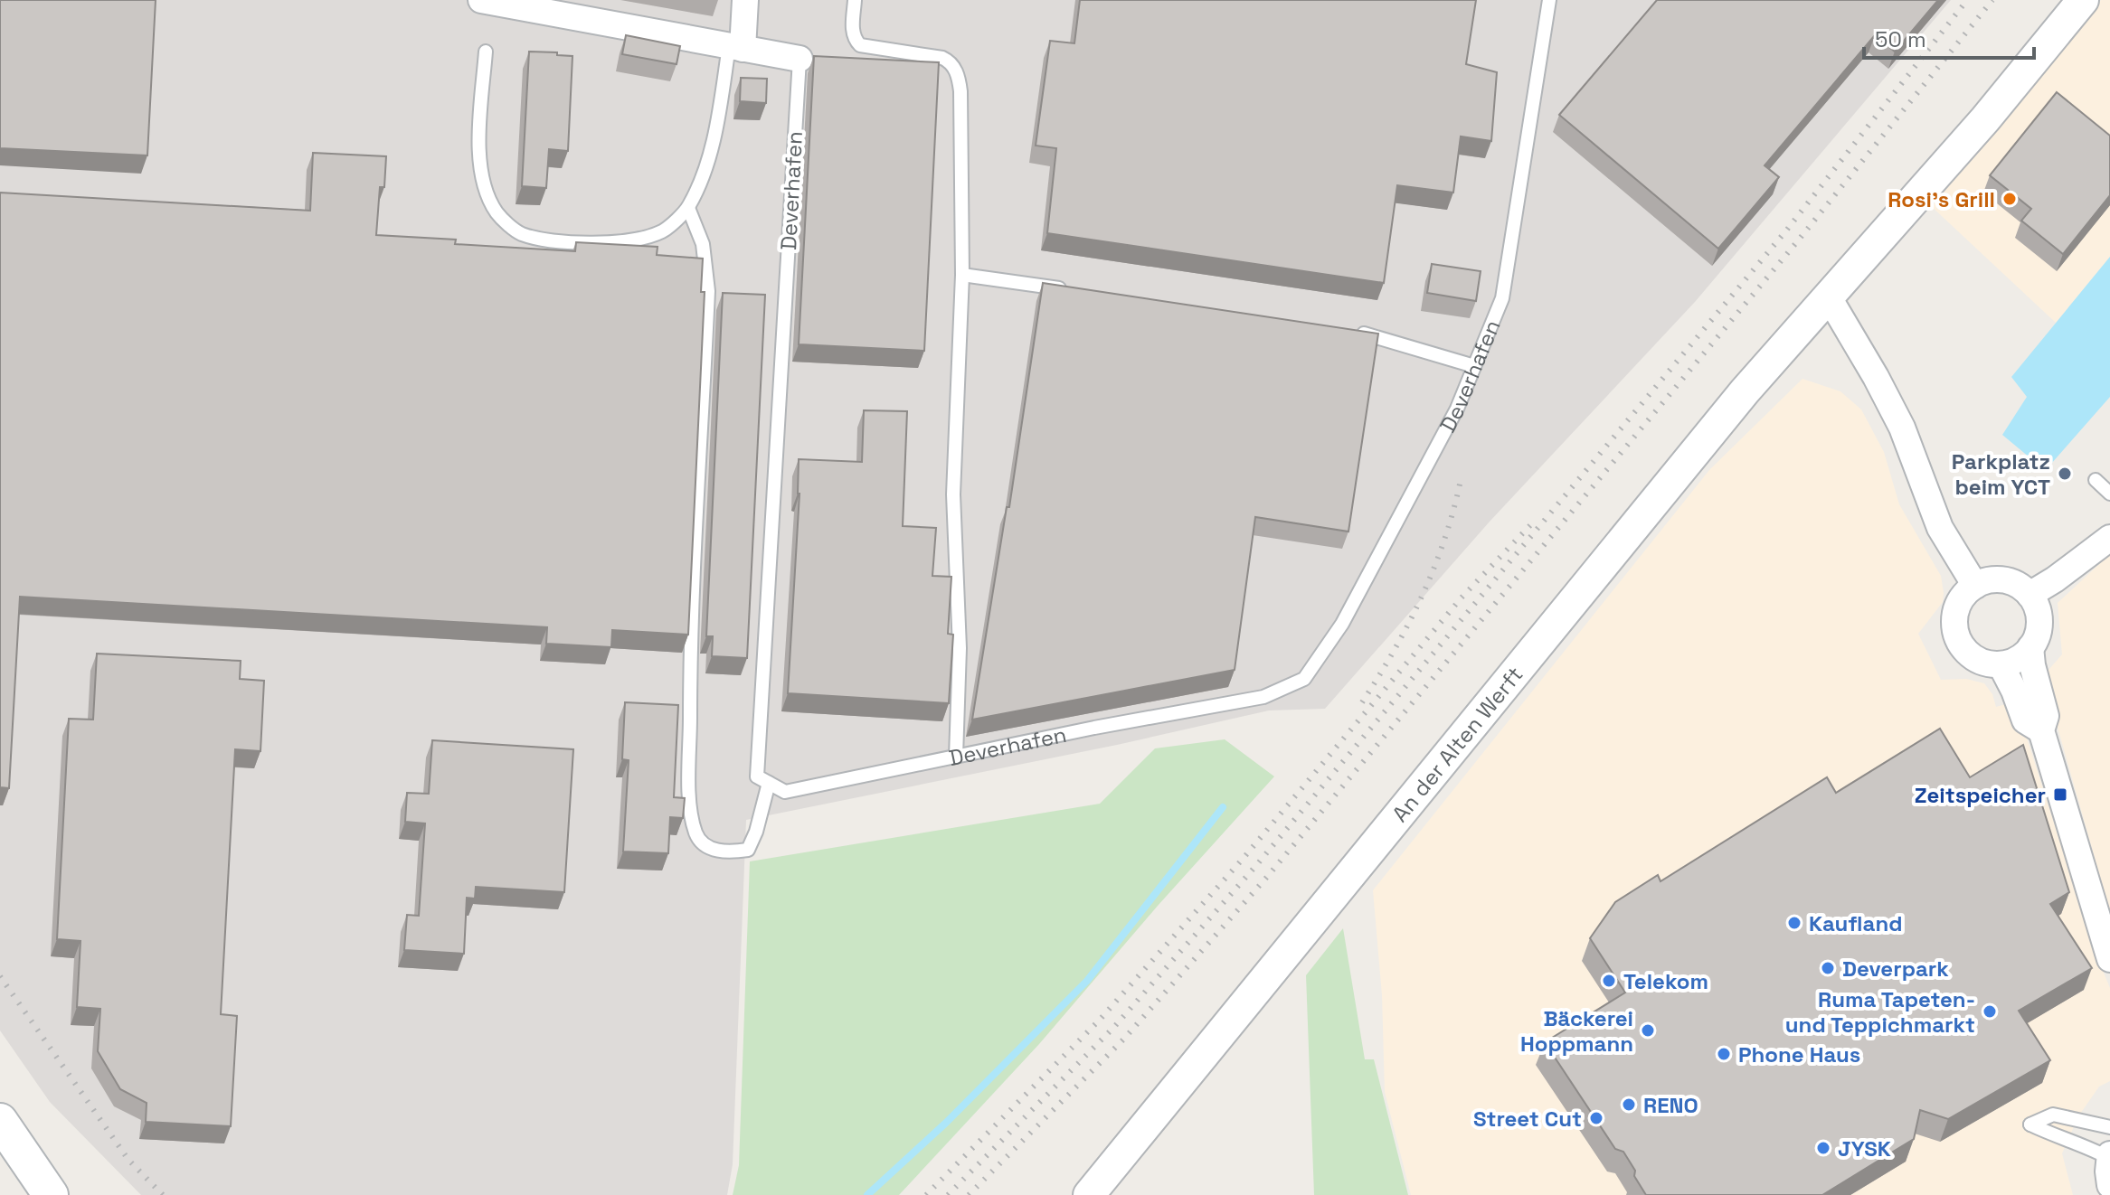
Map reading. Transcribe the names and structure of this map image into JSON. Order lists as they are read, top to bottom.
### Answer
{
  "streets": {
    "street": ["Deverhafen", "An der Alten Werft"]
  },
  "places": {
    "other": [
      "Rosi's Grill",
      "Parkplatz beim YCT",
      "Kaufland",
      "Deverpark",
      "Telekom",
      "Ruma Tapeten- und Teppichmarkt",
      "Bäckerei Hoppmann",
      "Phone Haus",
      "RENO",
      "Street Cut",
      "JYSK"
    ],
    "transit": ["Zeitspeicher"]
  },
  "scale_bar": "50 m"
}
